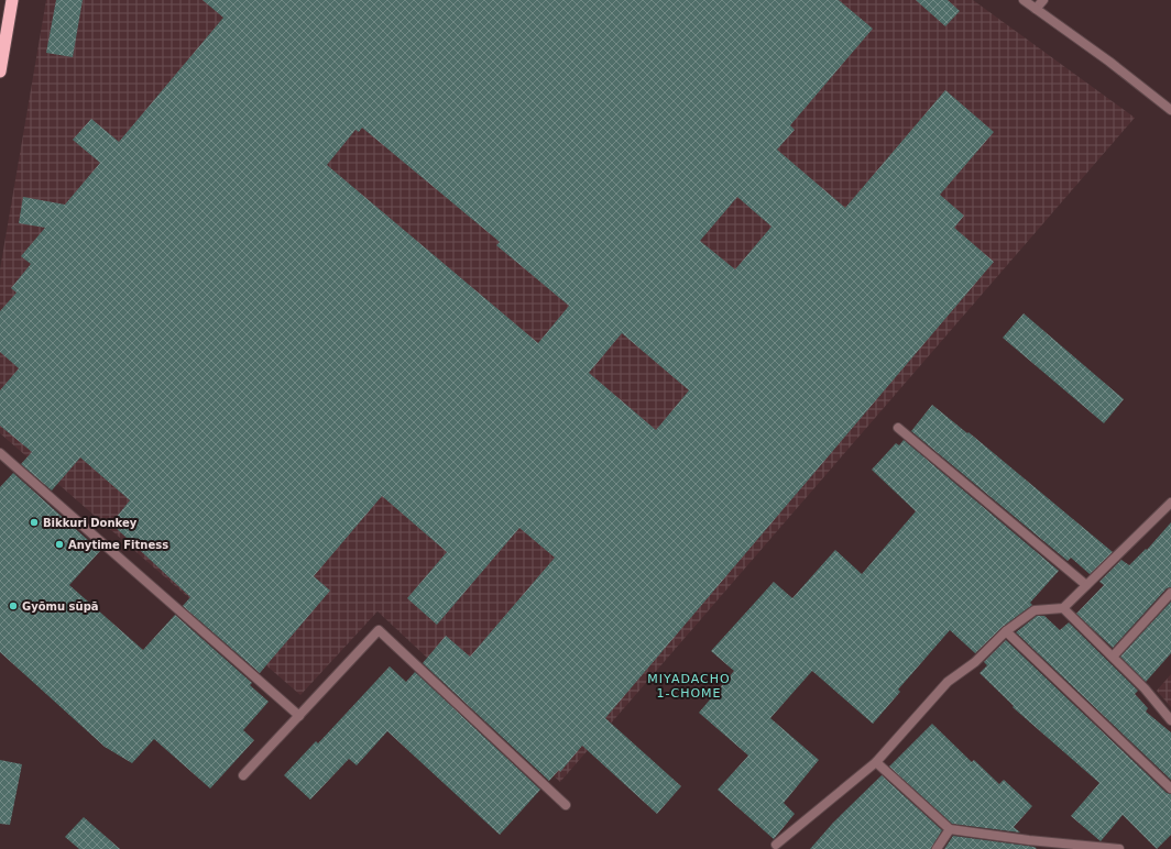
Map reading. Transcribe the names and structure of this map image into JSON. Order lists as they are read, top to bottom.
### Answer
{
  "districts": ["MIYADACHO 1-CHOME"],
  "places": ["Bikkuri Donkey", "Anytime Fitness", "Gyōmu sūpā"]
}
